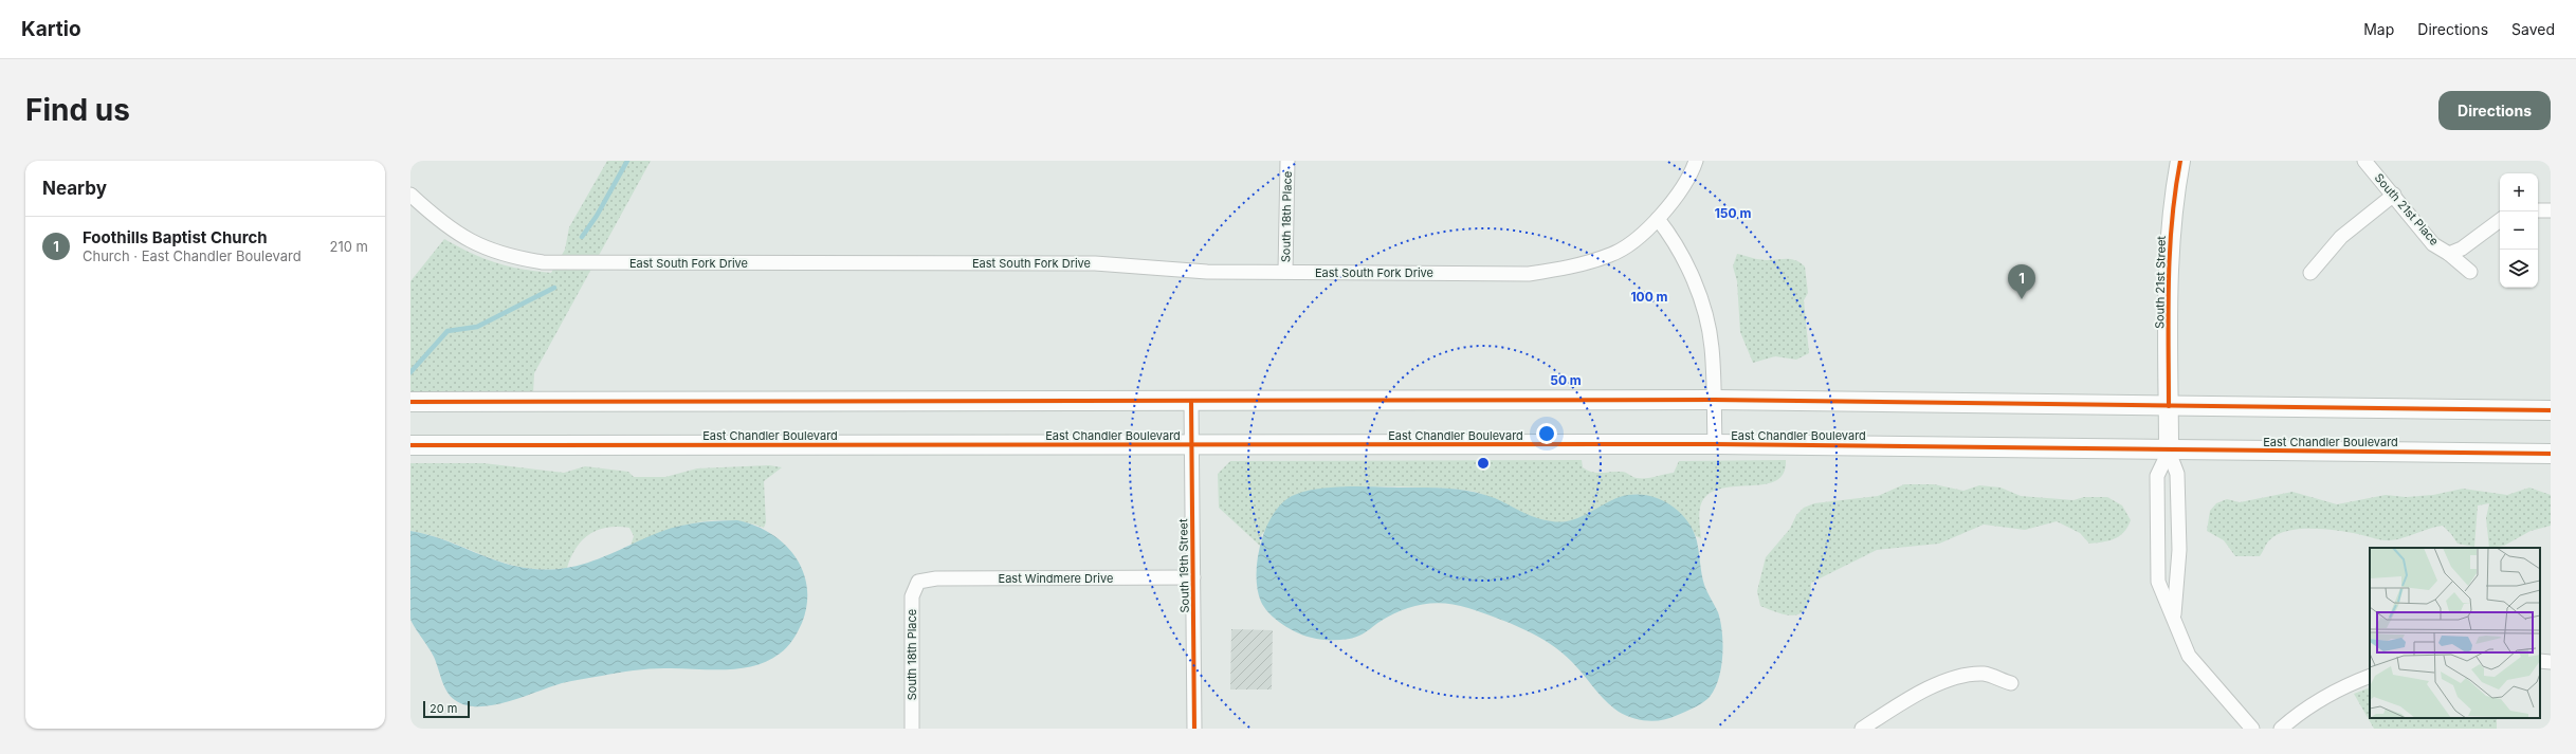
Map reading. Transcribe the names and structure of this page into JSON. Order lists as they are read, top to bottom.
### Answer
{
  "streets": {
    "main road": ["South 21st Street", "East Chandler Boulevard"],
    "street": [
      "South 21st Place",
      "South 18th Place",
      "East South Fork Drive",
      "South 19th Street",
      "East Windmere Drive"
    ]
  },
  "crossings": [
    ["South 18th Place", "East South Fork Drive"],
    ["South 18th Place", "East Windmere Drive"],
    ["South 21st Street", "East Chandler Boulevard"],
    ["East Chandler Boulevard", "South 19th Street"],
    ["South 19th Street", "East Windmere Drive"]
  ],
  "scale_bar": "20 m",
  "page": {
    "header": "Kartio",
    "nav": ["Map", "Directions", "Saved"],
    "buttons": "Directions",
    "title": "Find us",
    "heading": "Nearby",
    "map_buttons": ["+", "−"],
    "list": [
      {
        "mark": "1",
        "name": "Foothills Baptist Church",
        "note": "Church · East Chandler Boulevard",
        "value": "210 m"
      }
    ],
    "pins": "1",
    "scale": "20 m"
  },
  "rings": ["150 m", "100 m", "50 m"]
}
